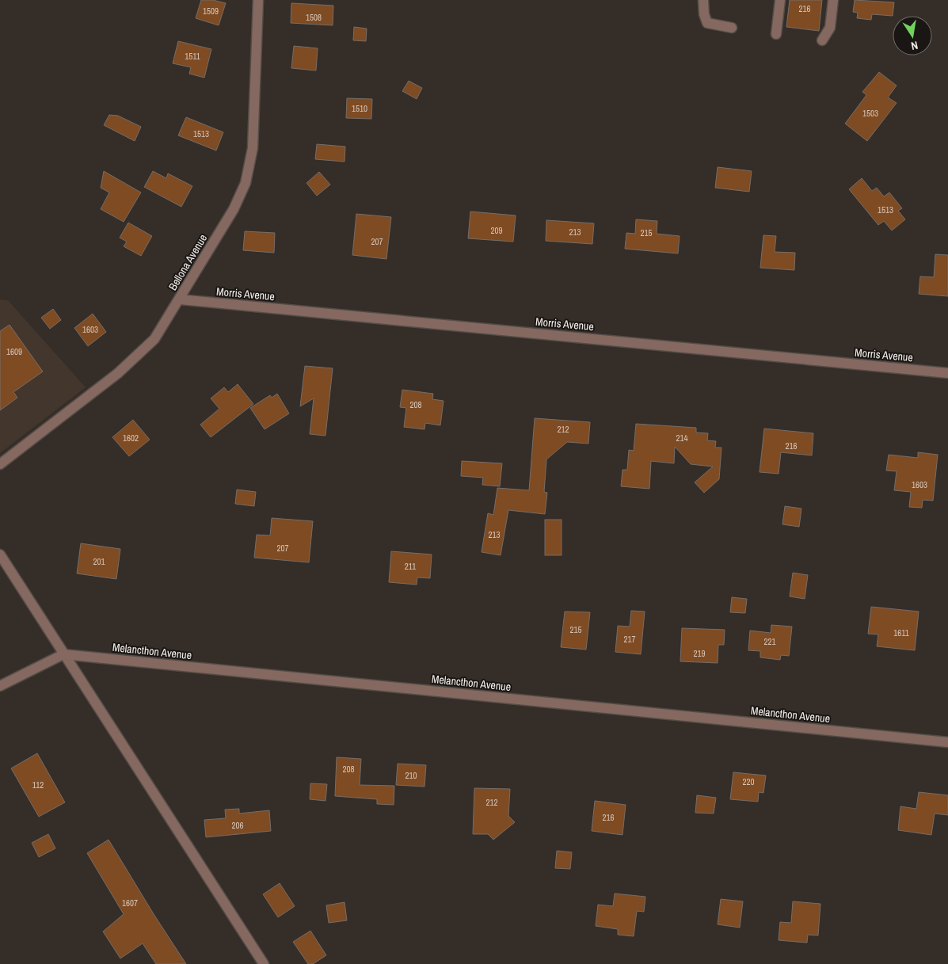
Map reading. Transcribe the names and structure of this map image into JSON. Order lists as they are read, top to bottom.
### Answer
{
  "streets": {
    "street": ["Bellona Avenue", "Morris Avenue", "Melancthon Avenue"]
  },
  "crossings": [
    ["Bellona Avenue", "Morris Avenue"]
  ],
  "house_numbers": [
    "216",
    "1509",
    "1508",
    "1511",
    "1510",
    "1503",
    "1513",
    "1513",
    "209",
    "213",
    "215",
    "207",
    "1603",
    "1609",
    "208",
    "212",
    "1602",
    "214",
    "216",
    "1603",
    "213",
    "207",
    "201",
    "211",
    "215",
    "1611",
    "217",
    "221",
    "219",
    "208",
    "210",
    "220",
    "112",
    "212",
    "216",
    "206",
    "1607"
  ],
  "north": "bottom"
}
